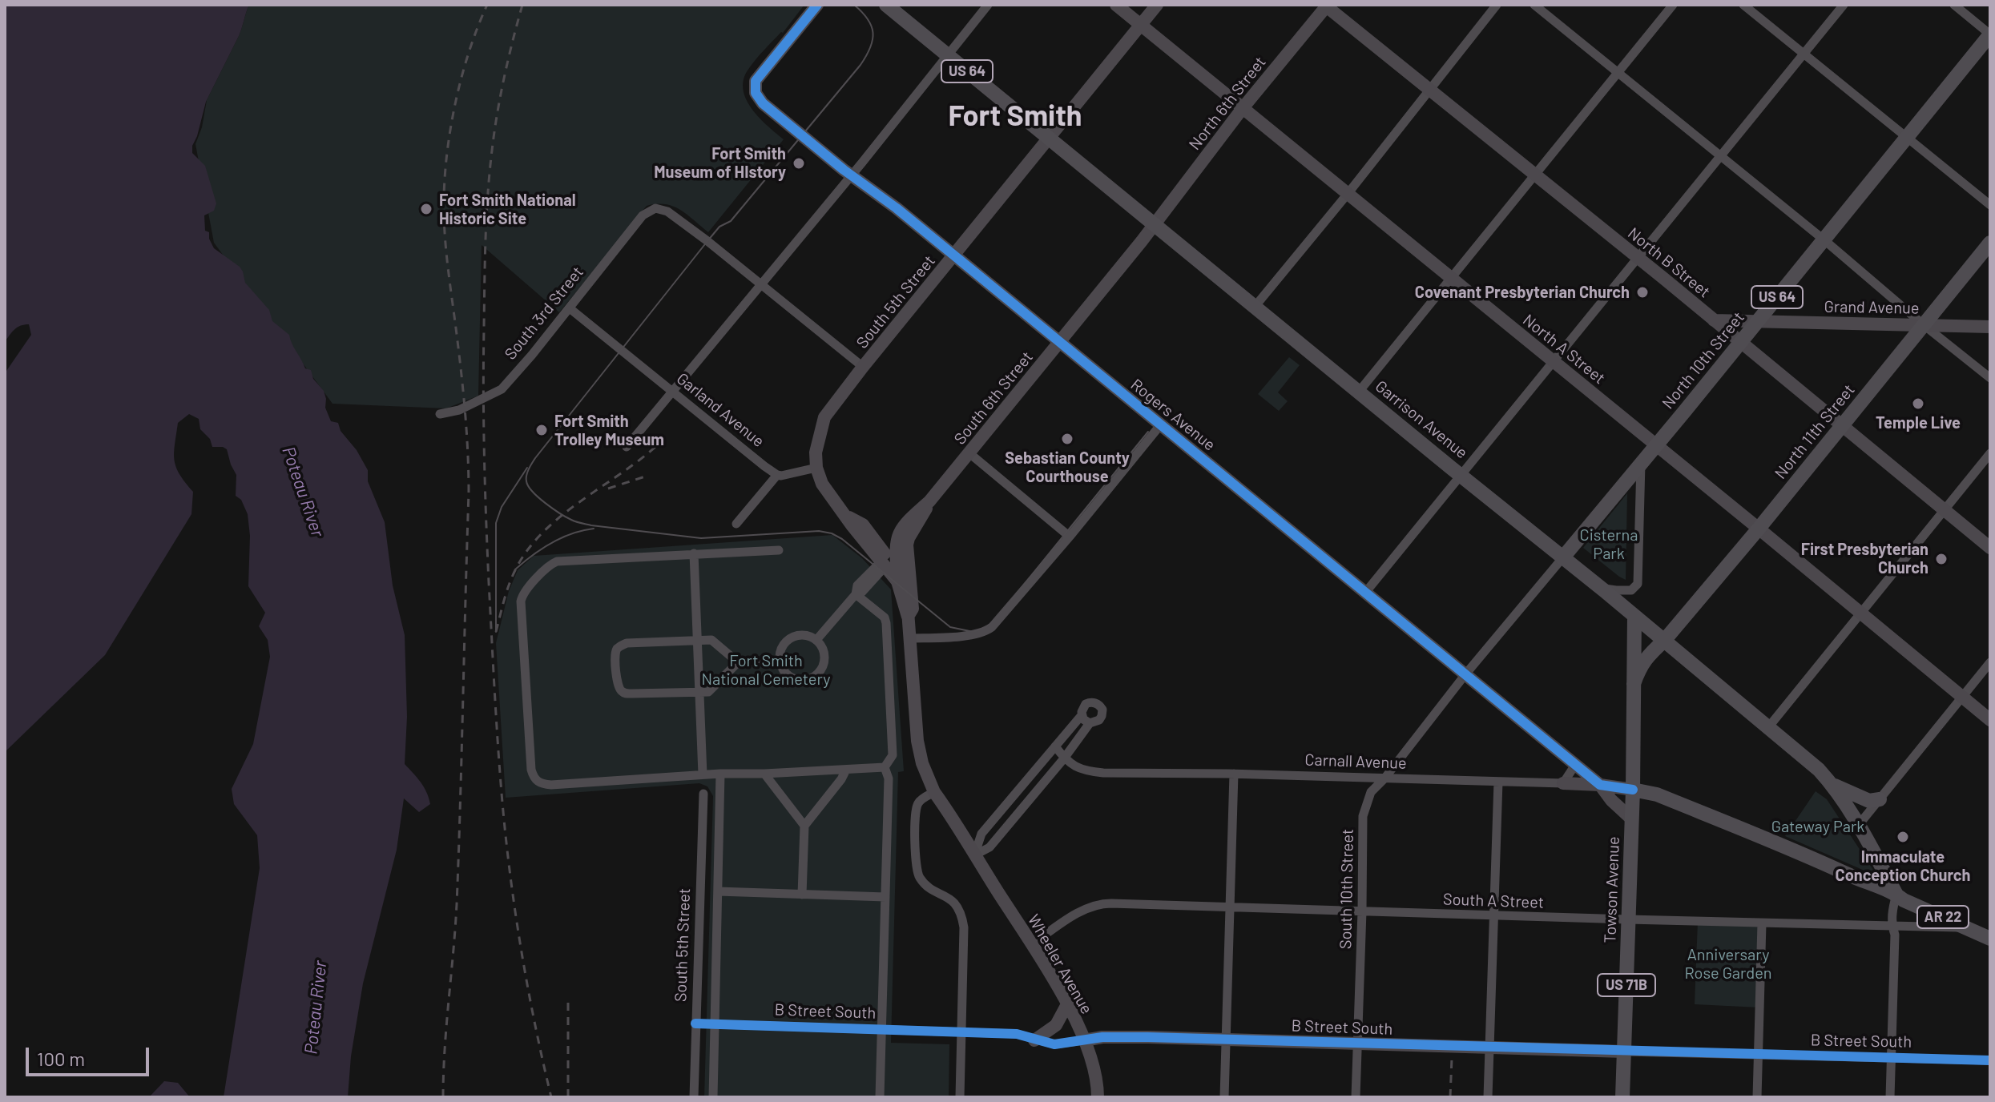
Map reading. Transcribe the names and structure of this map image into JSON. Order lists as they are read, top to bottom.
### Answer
{
  "streets": {
    "main road": [
      "US 64",
      "North 10th Street",
      "Garrison Avenue",
      "North 11th Street",
      "Towson Avenue",
      "AR 22",
      "US 71B"
    ],
    "street": [
      "North 6th Street",
      "North B Street",
      "South 5th Street",
      "Grand Avenue",
      "South 3rd Street",
      "North A Street",
      "South 6th Street",
      "Garland Avenue",
      "Rogers Avenue",
      "Carnall Avenue",
      "South 10th Street",
      "South A Street",
      "Wheeler Avenue",
      "B Street South"
    ]
  },
  "crossings": [
    ["North 6th Street", "North B Street"],
    ["North 6th Street", "North A Street"],
    ["North 6th Street", "South 6th Street"],
    ["North 6th Street", "Garrison Avenue"],
    ["North B Street", "Grand Avenue"],
    ["North B Street", "North 10th Street"],
    ["North B Street", "North 11th Street"],
    ["South 5th Street", "North A Street"],
    ["South 5th Street", "Rogers Avenue"],
    ["South 5th Street", "Garrison Avenue"],
    ["South 5th Street", "B Street South"],
    ["Grand Avenue", "North 10th Street"],
    ["Grand Avenue", "North 11th Street"],
    ["South 3rd Street", "Garland Avenue"],
    ["North A Street", "North 10th Street"],
    ["North A Street", "North 11th Street"],
    ["North 10th Street", "Garrison Avenue"],
    ["North 10th Street", "South 10th Street"],
    ["South 6th Street", "Rogers Avenue"],
    ["South 6th Street", "Garrison Avenue"],
    ["Rogers Avenue", "South 10th Street"],
    ["Garrison Avenue", "North 11th Street"],
    ["Garrison Avenue", "South 10th Street"],
    ["Garrison Avenue", "Towson Avenue"],
    ["Garrison Avenue", "AR 22"],
    ["North 11th Street", "Towson Avenue"],
    ["Carnall Avenue", "South 10th Street"],
    ["South 10th Street", "South A Street"],
    ["South 10th Street", "B Street South"],
    ["Towson Avenue", "South A Street"],
    ["Towson Avenue", "AR 22"],
    ["Towson Avenue", "B Street South"],
    ["South A Street", "AR 22"],
    ["South A Street", "Wheeler Avenue"],
    ["Wheeler Avenue", "B Street South"]
  ],
  "districts": ["Fort Smith"],
  "water": ["Poteau River"],
  "parks": [
    "Cisterna Park",
    "Fort Smith National Cemetery",
    "Gateway Park",
    "Anniversary Rose Garden"
  ],
  "places": [
    "Fort Smith Museum of HIstory",
    "Fort Smith National Historic Site",
    "Covenant Presbyterian Church",
    "Temple Live",
    "Fort Smith Trolley Museum",
    "Sebastian County Courthouse",
    "First Presbyterian Church",
    "Immaculate Conception Church"
  ],
  "scale_bar": "100 m"
}
